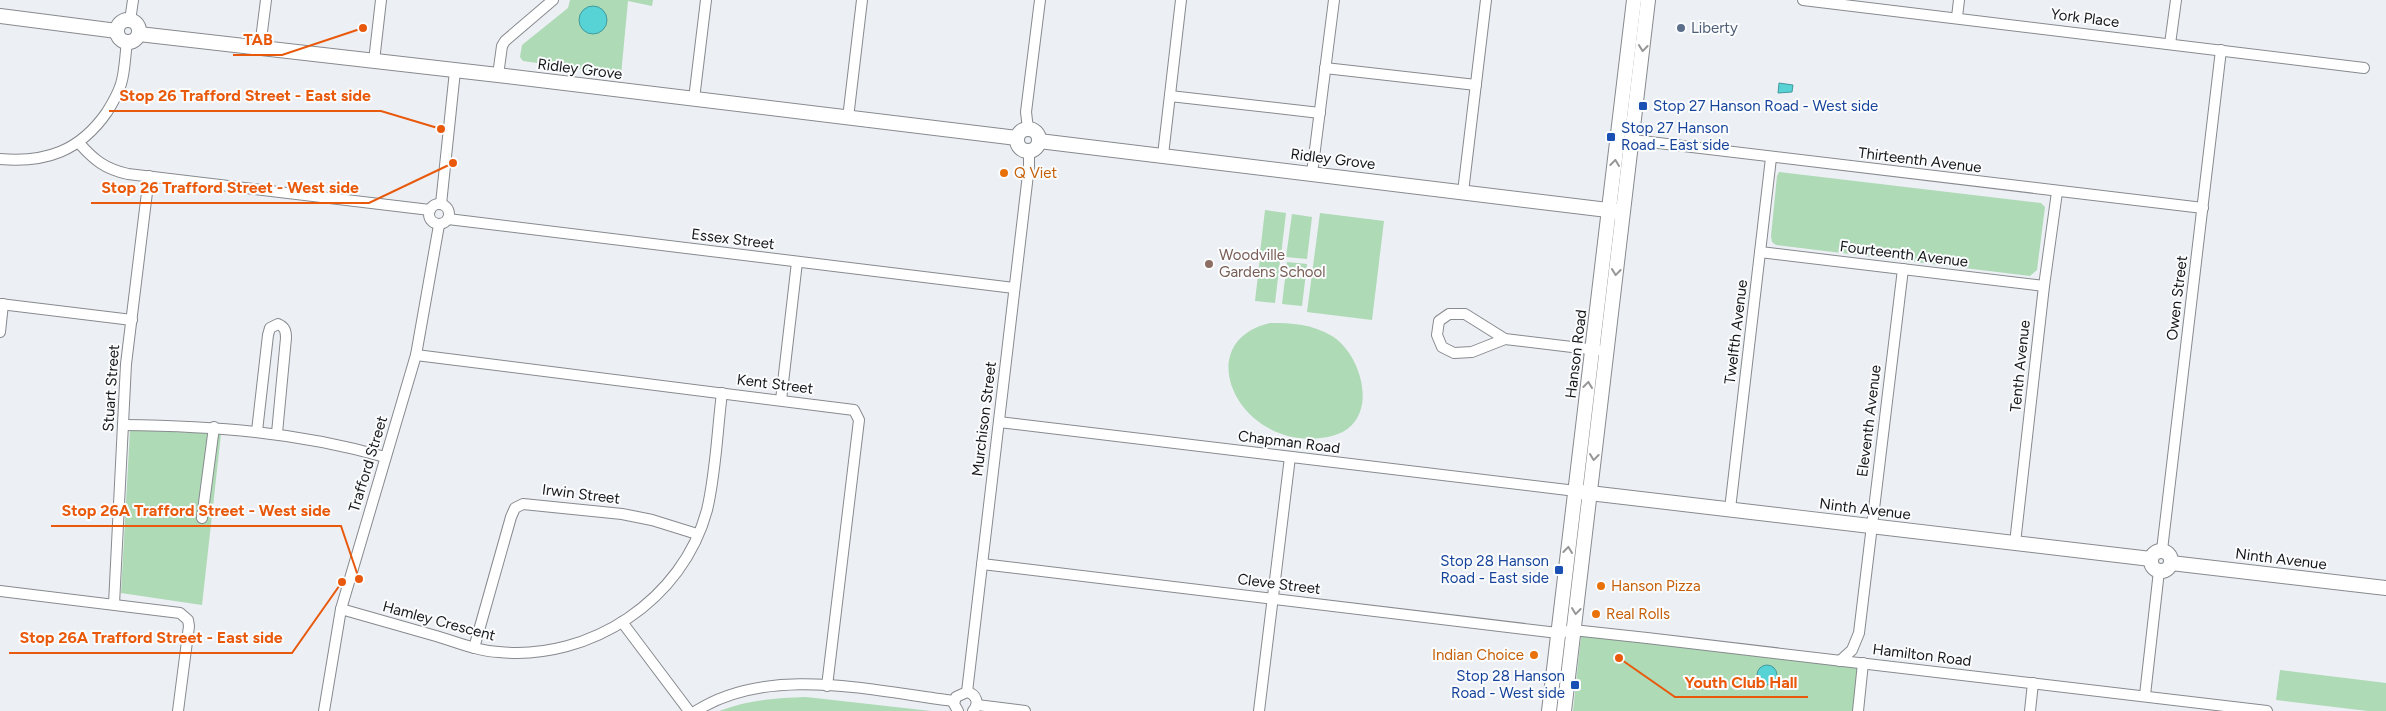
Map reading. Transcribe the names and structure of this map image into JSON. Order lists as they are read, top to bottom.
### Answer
{
  "streets": {
    "street": [
      "York Place",
      "Ridley Grove",
      "Thirteenth Avenue",
      "Essex Street",
      "Fourteenth Avenue",
      "Owen Street",
      "Twelfth Avenue",
      "Hanson Road",
      "Tenth Avenue",
      "Kent Street",
      "Stuart Street",
      "Murchison Street",
      "Eleventh Avenue",
      "Chapman Road",
      "Trafford Street",
      "Irwin Street",
      "Ninth Avenue",
      "Cleve Street",
      "Hamley Crescent",
      "Hamilton Road"
    ]
  },
  "crossings": [
    ["York Place", "Owen Street"],
    ["Ridley Grove", "Hanson Road"],
    ["Ridley Grove", "Murchison Street"],
    ["Thirteenth Avenue", "Owen Street"],
    ["Thirteenth Avenue", "Twelfth Avenue"],
    ["Thirteenth Avenue", "Hanson Road"],
    ["Thirteenth Avenue", "Tenth Avenue"],
    ["Essex Street", "Murchison Street"],
    ["Essex Street", "Trafford Street"],
    ["Fourteenth Avenue", "Twelfth Avenue"],
    ["Fourteenth Avenue", "Tenth Avenue"],
    ["Fourteenth Avenue", "Eleventh Avenue"],
    ["Owen Street", "Ninth Avenue"],
    ["Twelfth Avenue", "Ninth Avenue"],
    ["Hanson Road", "Chapman Road"],
    ["Hanson Road", "Ninth Avenue"],
    ["Hanson Road", "Cleve Street"],
    ["Hanson Road", "Hamilton Road"],
    ["Tenth Avenue", "Ninth Avenue"],
    ["Kent Street", "Trafford Street"],
    ["Kent Street", "Hamley Crescent"],
    ["Murchison Street", "Chapman Road"],
    ["Murchison Street", "Cleve Street"],
    ["Eleventh Avenue", "Ninth Avenue"],
    ["Eleventh Avenue", "Hamilton Road"],
    ["Chapman Road", "Ninth Avenue"],
    ["Trafford Street", "Hamley Crescent"],
    ["Irwin Street", "Hamley Crescent"],
    ["Cleve Street", "Hamilton Road"]
  ],
  "places": {
    "other": [
      "TAB",
      "Liberty",
      "Stop 26 Trafford Street - East side",
      "Stop 26 Trafford Street - West side",
      "Q Viet",
      "Woodville Gardens School",
      "Stop 26A Trafford Street - West side",
      "Stop 26A Trafford Street - East side",
      "Hanson Pizza",
      "Real Rolls",
      "Indian Choice",
      "Youth Club Hall"
    ],
    "transit": [
      "Stop 27 Hanson Road - West side",
      "Stop 27 Hanson Road - East side",
      "Stop 28 Hanson Road - East side",
      "Stop 28 Hanson Road - West side"
    ]
  }
}
